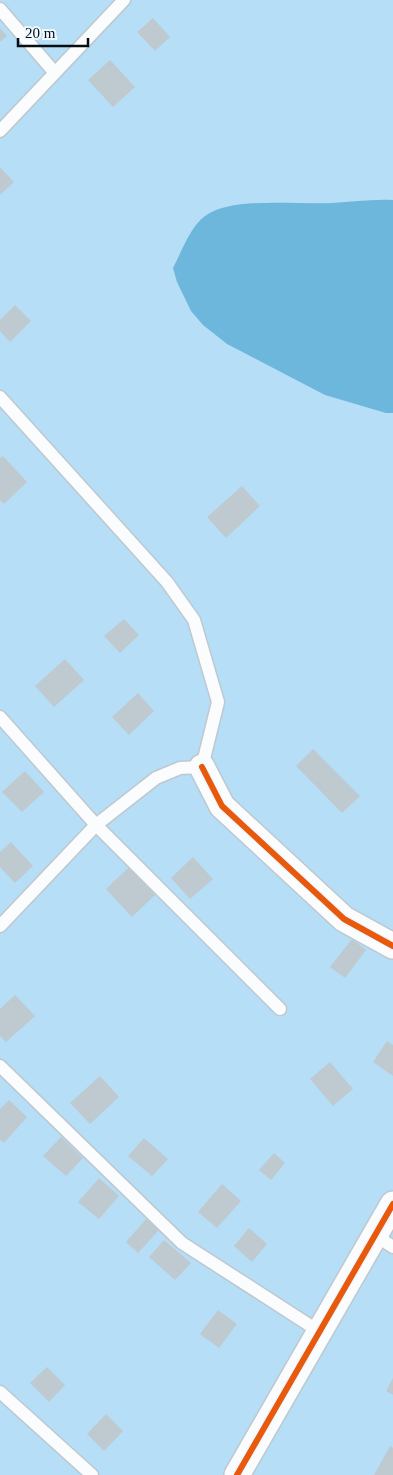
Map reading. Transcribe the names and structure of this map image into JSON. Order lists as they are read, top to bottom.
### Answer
{
  "scale_bar": "20 m"
}
